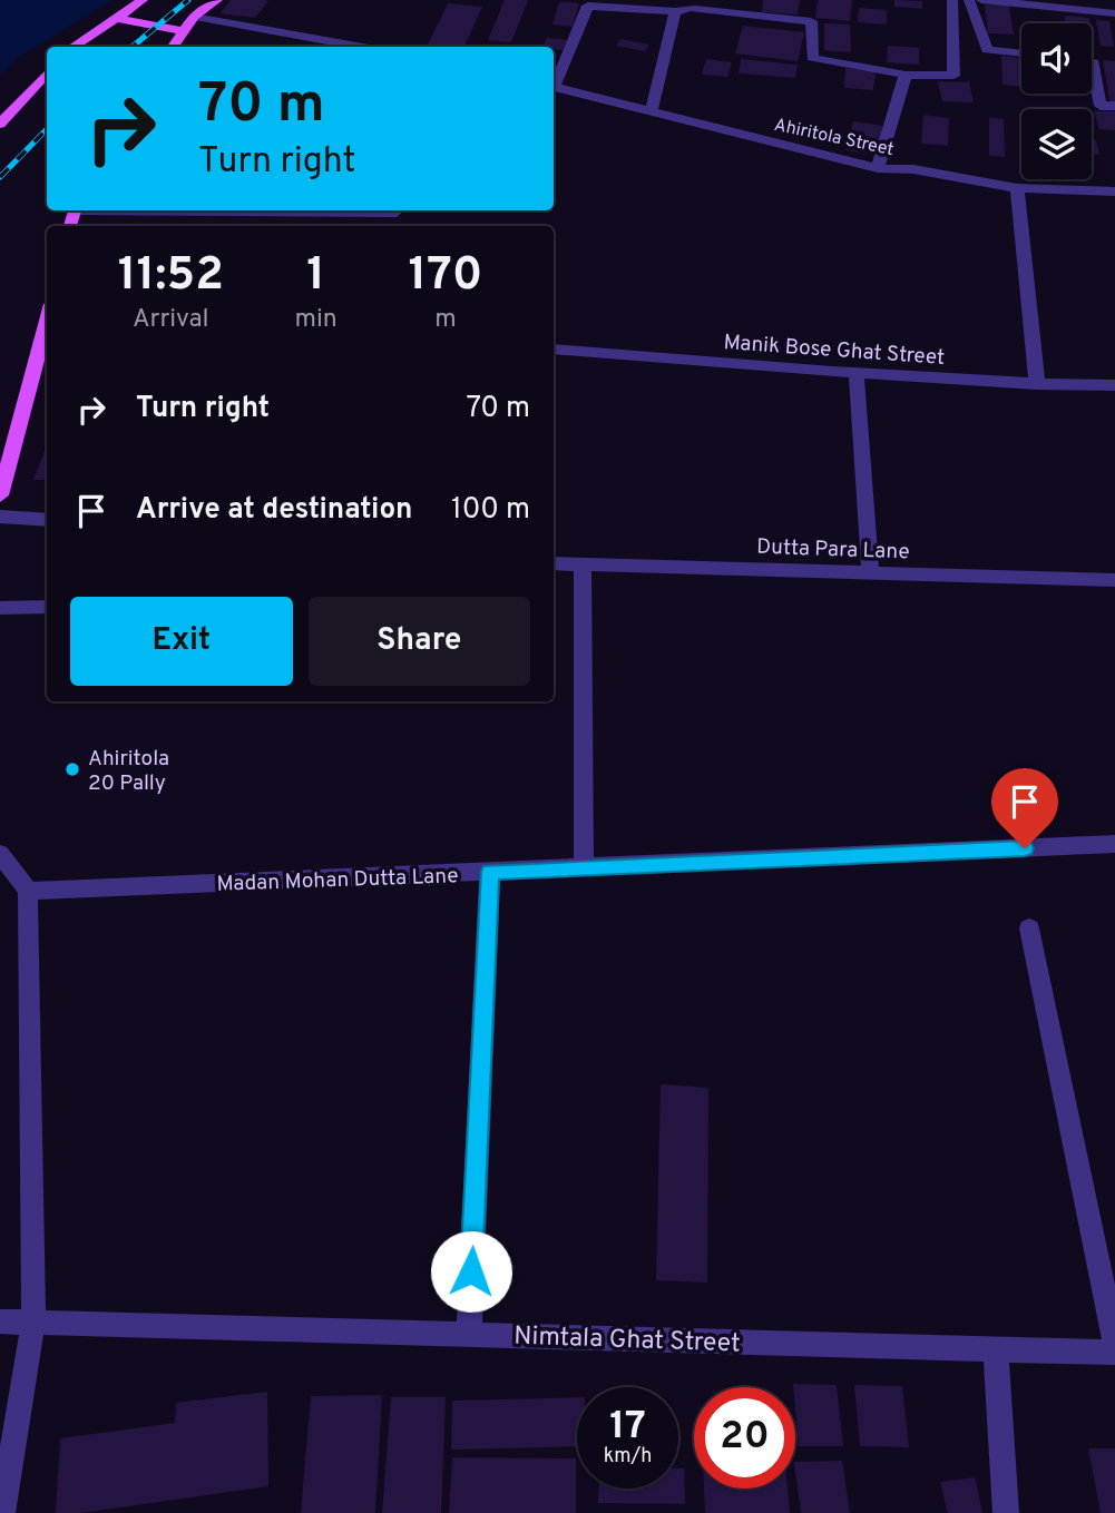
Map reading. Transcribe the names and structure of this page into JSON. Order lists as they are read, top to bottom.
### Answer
{
  "streets": {
    "street": [
      "Ahiritola Street",
      "Manik Bose Ghat Street",
      "Dutta Para Lane",
      "Madan Mohan Dutta Lane",
      "Nimtala Ghat Street"
    ]
  },
  "places": ["Ahiritola 20 Pally"],
  "page": {
    "turn": ["70 m", "Turn right"],
    "eta": [
      "11:52",
      "Arrival",
      "1",
      "min",
      "170",
      "m"
    ],
    "list": [
      {
        "name": "Turn right",
        "value": "70 m"
      },
      {
        "name": "Arrive at destination",
        "value": "100 m"
      }
    ],
    "buttons": ["Exit", "Share"],
    "speed": "17 km/h",
    "limit": "20"
  }
}
